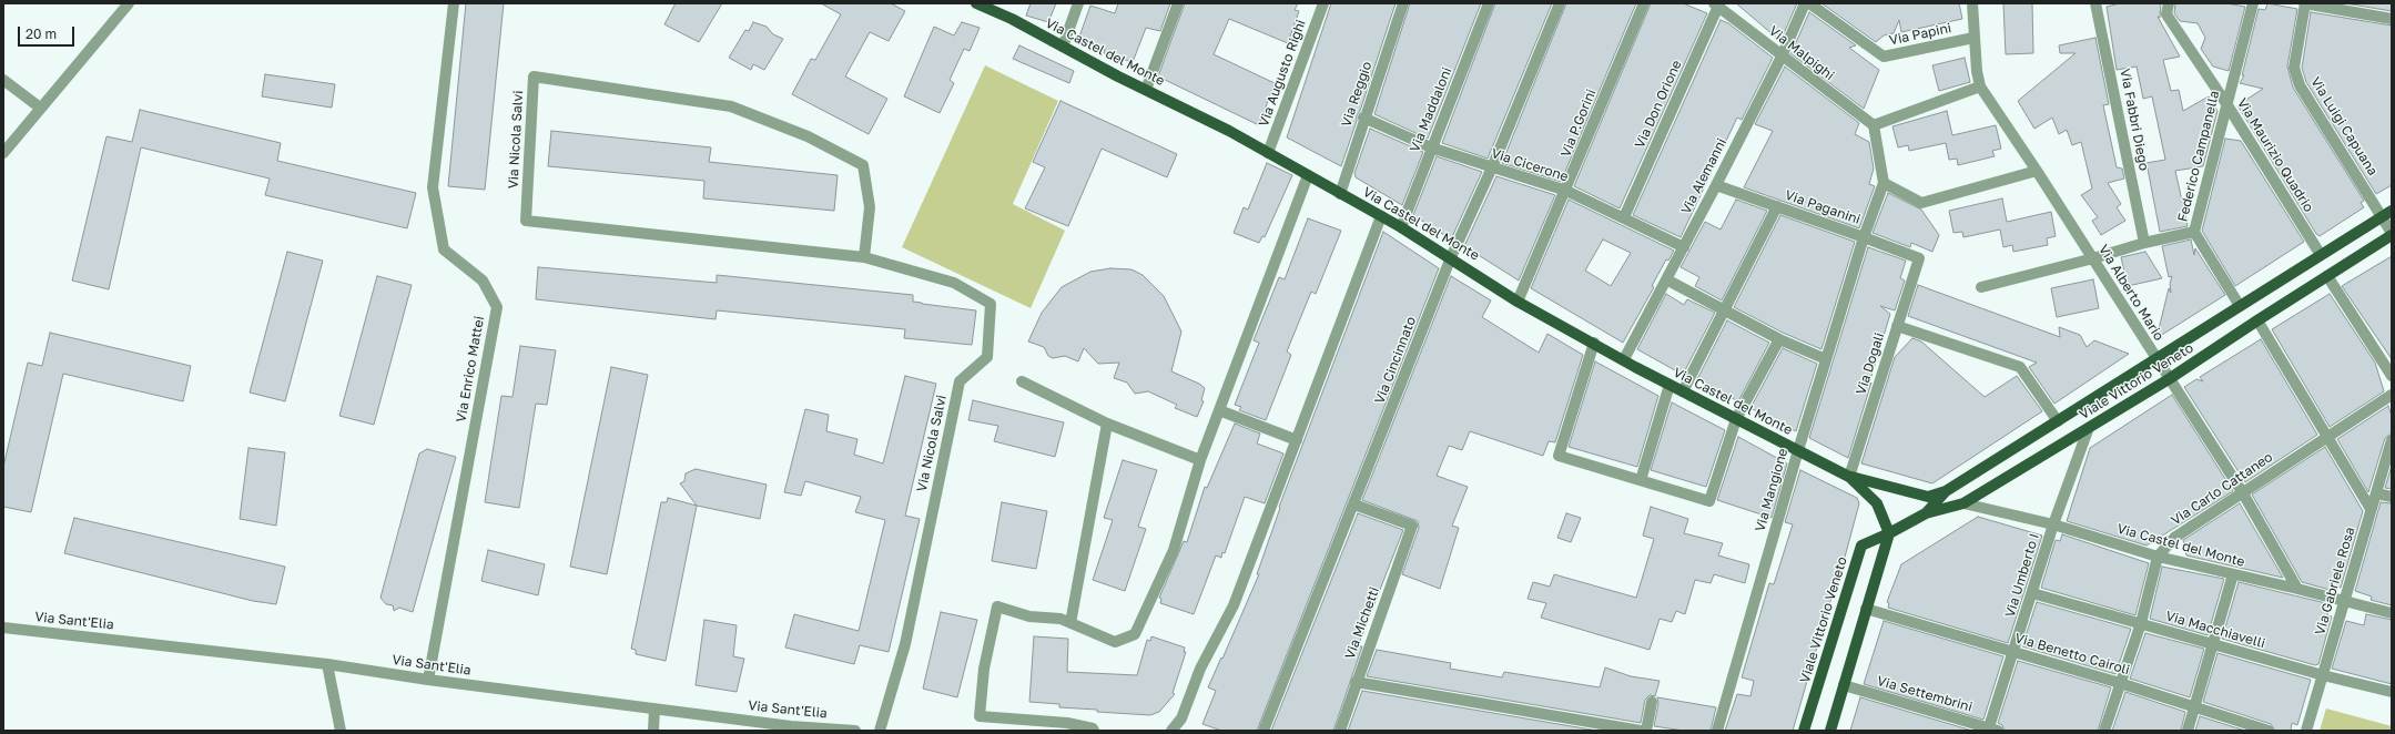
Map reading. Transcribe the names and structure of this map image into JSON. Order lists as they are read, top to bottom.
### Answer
{
  "streets": {
    "main road": ["Via Castel del Monte", "Viale Vittorio Veneto"],
    "street": [
      "Via Papini",
      "Via Malpighi",
      "Via Augusto Righi",
      "Via Reggio",
      "Via Don Orione",
      "Via Maddaloni",
      "Via Fabbri Diego",
      "Via P.Gorini",
      "Via Luigi Capuana",
      "Via Nicola Salvi",
      "Via Maurizio Quadrio",
      "Federico Campanella",
      "Via Cicerone",
      "Via Alemanni",
      "Via Paganini",
      "Via Alberto Mario",
      "Via Cincinnato",
      "Via Dogali",
      "Via Enrico Mattei",
      "Via Carlo Cattaneo",
      "Via Mangione",
      "Via Umberto I",
      "Via Gabriele Rosa",
      "Via Sant'Elia",
      "Via Michetti",
      "Via Macchiavelli",
      "Via Benetto Cairoli",
      "Via Settembrini"
    ]
  },
  "crossings": [
    ["Via Papini", "Via Alberto Mario"],
    ["Via Castel del Monte", "Via Augusto Righi"],
    ["Via Castel del Monte", "Via Reggio"],
    ["Via Castel del Monte", "Via Maddaloni"],
    ["Via Castel del Monte", "Via P.Gorini"],
    ["Via Castel del Monte", "Via Alemanni"],
    ["Via Castel del Monte", "Via Alberto Mario"],
    ["Via Castel del Monte", "Via Cincinnato"],
    ["Via Castel del Monte", "Via Dogali"],
    ["Via Castel del Monte", "Viale Vittorio Veneto"],
    ["Via Castel del Monte", "Via Carlo Cattaneo"],
    ["Via Castel del Monte", "Via Mangione"],
    ["Via Castel del Monte", "Via Umberto I"],
    ["Via Castel del Monte", "Via Gabriele Rosa"],
    ["Via Malpighi", "Via Don Orione"],
    ["Via Malpighi", "Via Alemanni"],
    ["Via Reggio", "Via Cicerone"],
    ["Via Don Orione", "Via Cicerone"],
    ["Via Maddaloni", "Via Cicerone"],
    ["Via P.Gorini", "Via Cicerone"],
    ["Via Luigi Capuana", "Viale Vittorio Veneto"],
    ["Via Maurizio Quadrio", "Federico Campanella"],
    ["Via Maurizio Quadrio", "Viale Vittorio Veneto"],
    ["Federico Campanella", "Viale Vittorio Veneto"],
    ["Via Cicerone", "Via Alemanni"],
    ["Via Cicerone", "Via Cincinnato"],
    ["Via Alemanni", "Via Paganini"],
    ["Via Paganini", "Via Dogali"],
    ["Via Paganini", "Via Mangione"],
    ["Via Alberto Mario", "Viale Vittorio Veneto"],
    ["Via Alberto Mario", "Via Carlo Cattaneo"],
    ["Via Cincinnato", "Via Michetti"],
    ["Via Enrico Mattei", "Via Sant'Elia"],
    ["Viale Vittorio Veneto", "Via Umberto I"],
    ["Via Carlo Cattaneo", "Via Macchiavelli"],
    ["Via Carlo Cattaneo", "Via Benetto Cairoli"],
    ["Via Umberto I", "Via Macchiavelli"],
    ["Via Umberto I", "Via Benetto Cairoli"],
    ["Via Umberto I", "Via Settembrini"],
    ["Via Gabriele Rosa", "Via Macchiavelli"]
  ],
  "scale_bar": "20 m"
}
